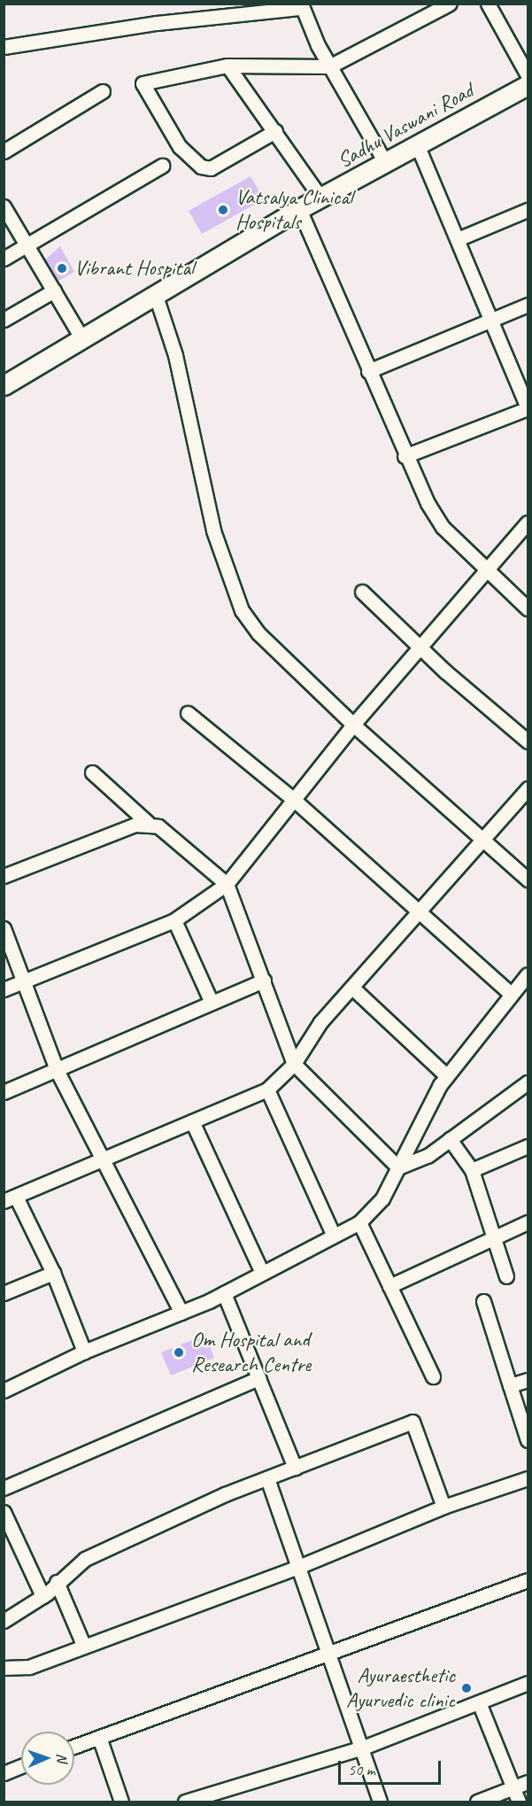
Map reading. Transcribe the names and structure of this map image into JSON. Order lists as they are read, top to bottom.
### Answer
{
  "streets": {
    "street": ["Sadhu Vaswani Road"]
  },
  "places": [
    "Vatsalya Clinical Hospitals",
    "Vibrant Hospital",
    "Om Hospital and Research Centre",
    "Ayuraesthetic Ayurvedic clinic"
  ],
  "scale_bar": "50 m",
  "north": "right"
}
